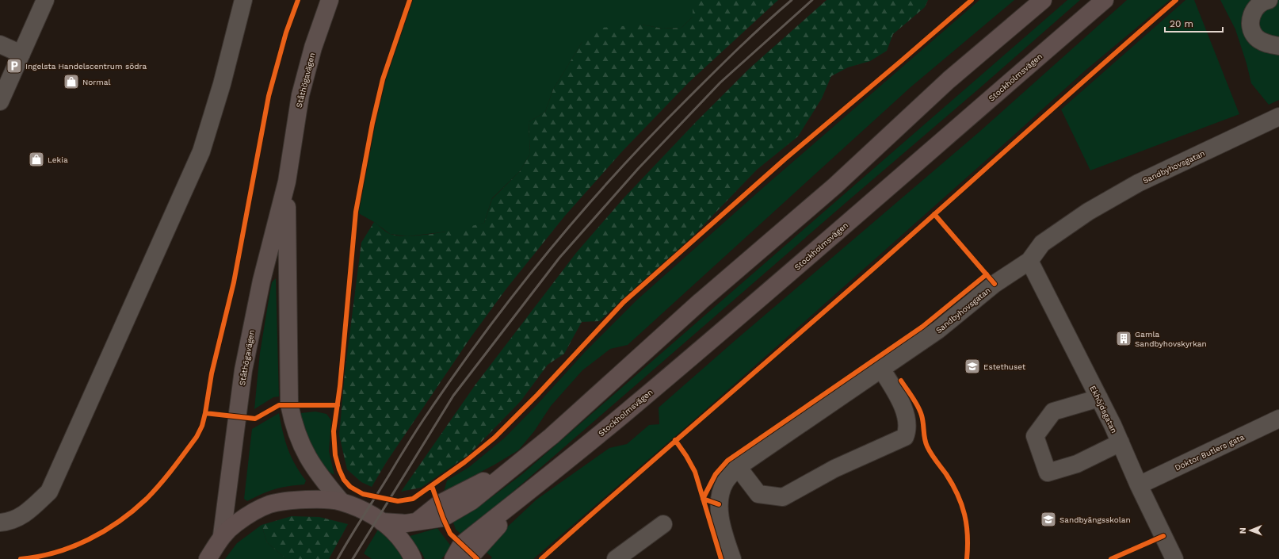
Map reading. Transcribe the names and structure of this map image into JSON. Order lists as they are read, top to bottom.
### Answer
{
  "streets": {
    "highway": ["Stockholmsvägen"],
    "main road": ["Ståthögavägen"],
    "street": ["Sandbyhovsgatan", "Ekhöjdsgatan", "Doktor Butlers gata"]
  },
  "crossings": [
    ["Sandbyhovsgatan", "Ekhöjdsgatan"],
    ["Ekhöjdsgatan", "Doktor Butlers gata"]
  ],
  "places": {
    "parking": ["Ingelsta Handelscentrum södra"],
    "shop": ["Normal", "Lekia"],
    "building": ["Gamla Sandbyhovskyrkan"],
    "school or university": ["Estethuset", "Sandbyängsskolan"]
  },
  "scale_bar": "20 m",
  "north": "left"
}
